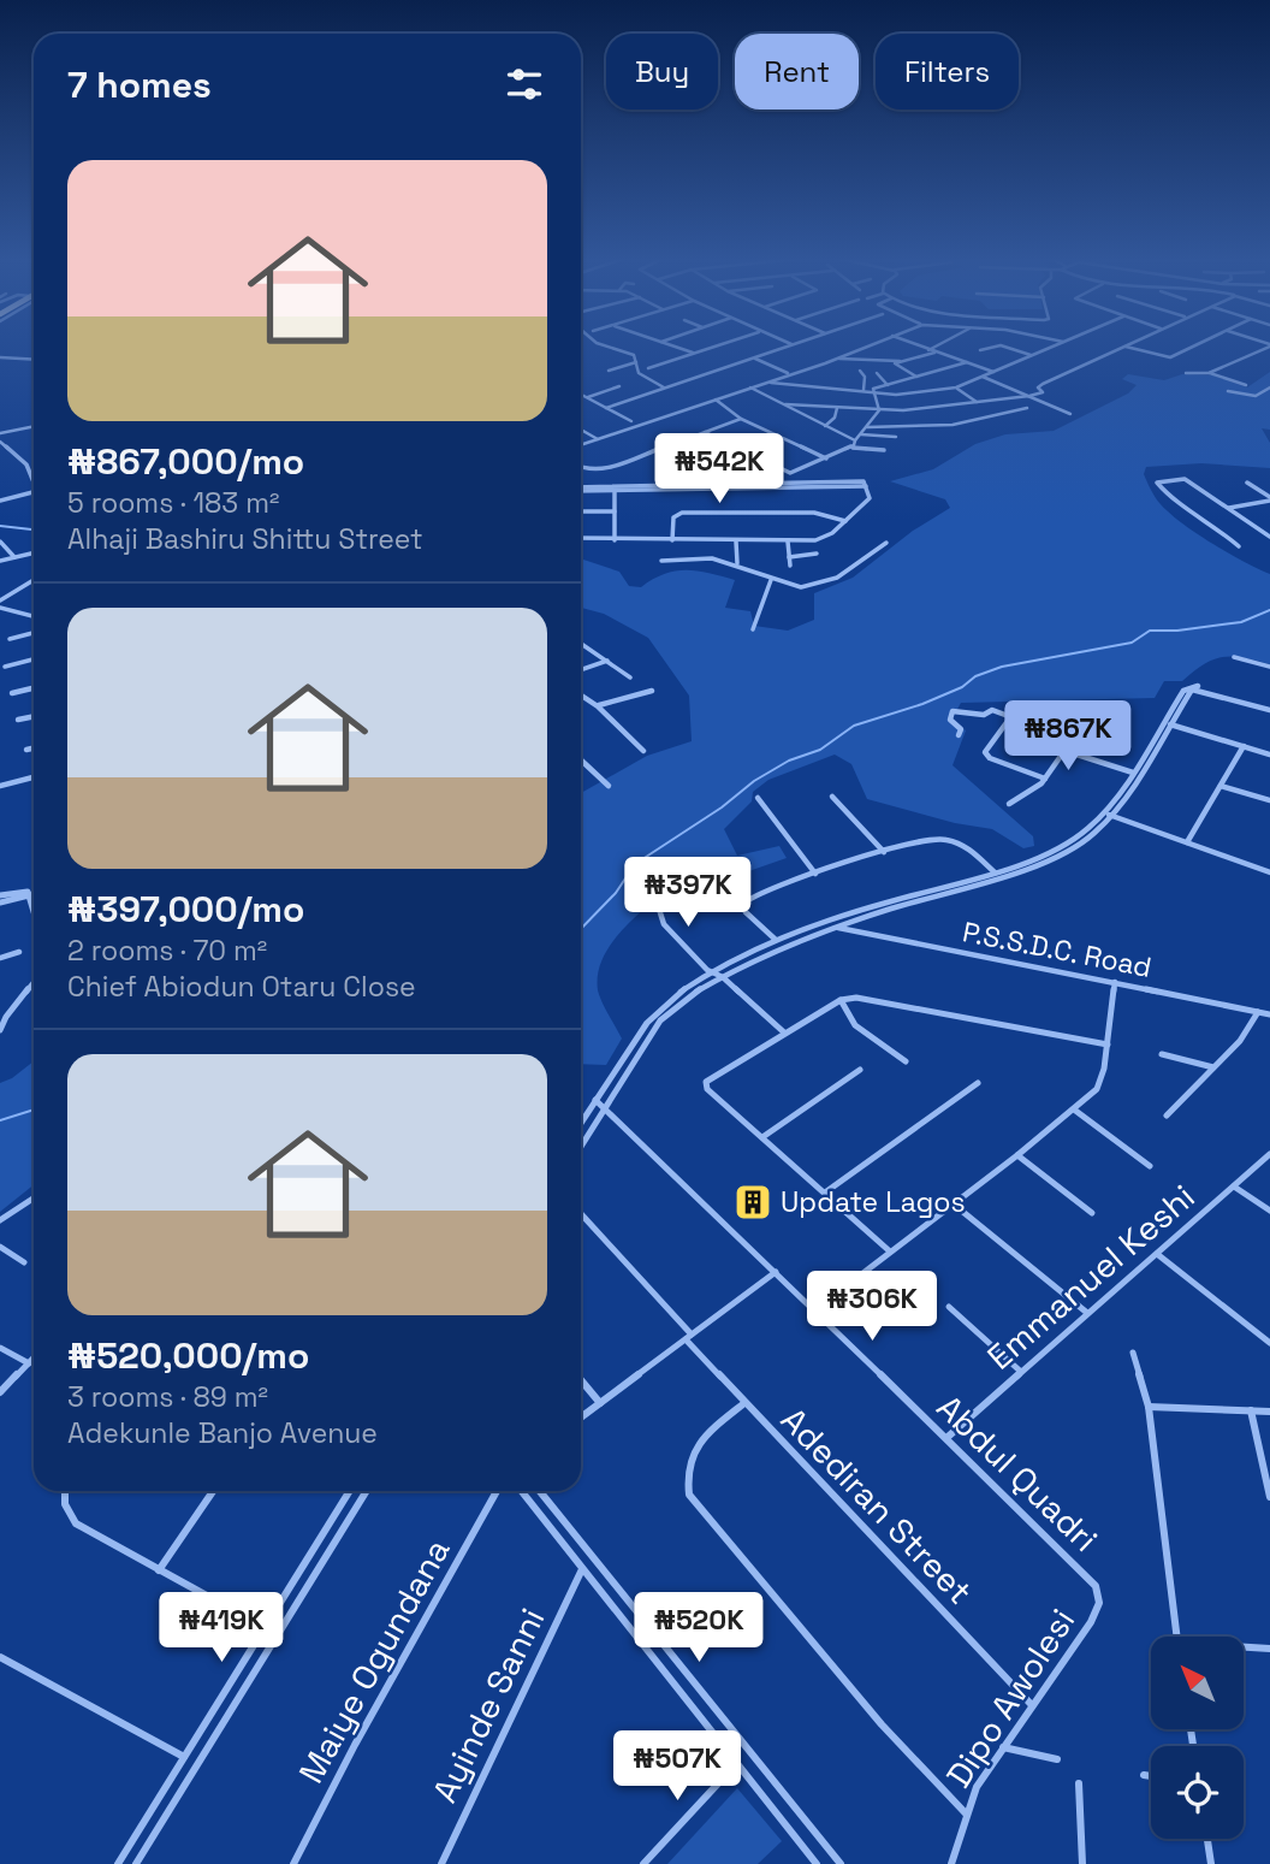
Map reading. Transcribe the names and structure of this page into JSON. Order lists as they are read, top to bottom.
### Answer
{
  "streets": {
    "street": [
      "P.S.S.D.C. Road",
      "Emmanuel Keshi",
      "Abdul Quadri",
      "Adediran Street",
      "Maiye Ogundana",
      "Dipo Awolesi",
      "Ayinde Sanni"
    ]
  },
  "crossings": [
    ["Emmanuel Keshi", "Abdul Quadri"],
    ["Abdul Quadri", "Dipo Awolesi"],
    ["Adediran Street", "Dipo Awolesi"]
  ],
  "places": {
    "building": ["Update Lagos"]
  },
  "north": "top left",
  "page": {
    "chip": ["Buy", "Rent", "Filters"],
    "heading": "7 homes",
    "list": [
      {
        "name": "₦867,000/mo",
        "note": "5 rooms · 183 m² · Alhaji Bashiru Shittu Street"
      },
      {
        "name": "₦397,000/mo",
        "note": "2 rooms · 70 m² · Chief Abiodun Otaru Close"
      },
      {
        "name": "₦520,000/mo",
        "note": "3 rooms · 89 m² · Adekunle Banjo Avenue"
      }
    ],
    "price": [
      "₦542K",
      "₦867K",
      "₦397K",
      "₦306K",
      "₦419K",
      "₦520K",
      "₦507K"
    ]
  }
}
